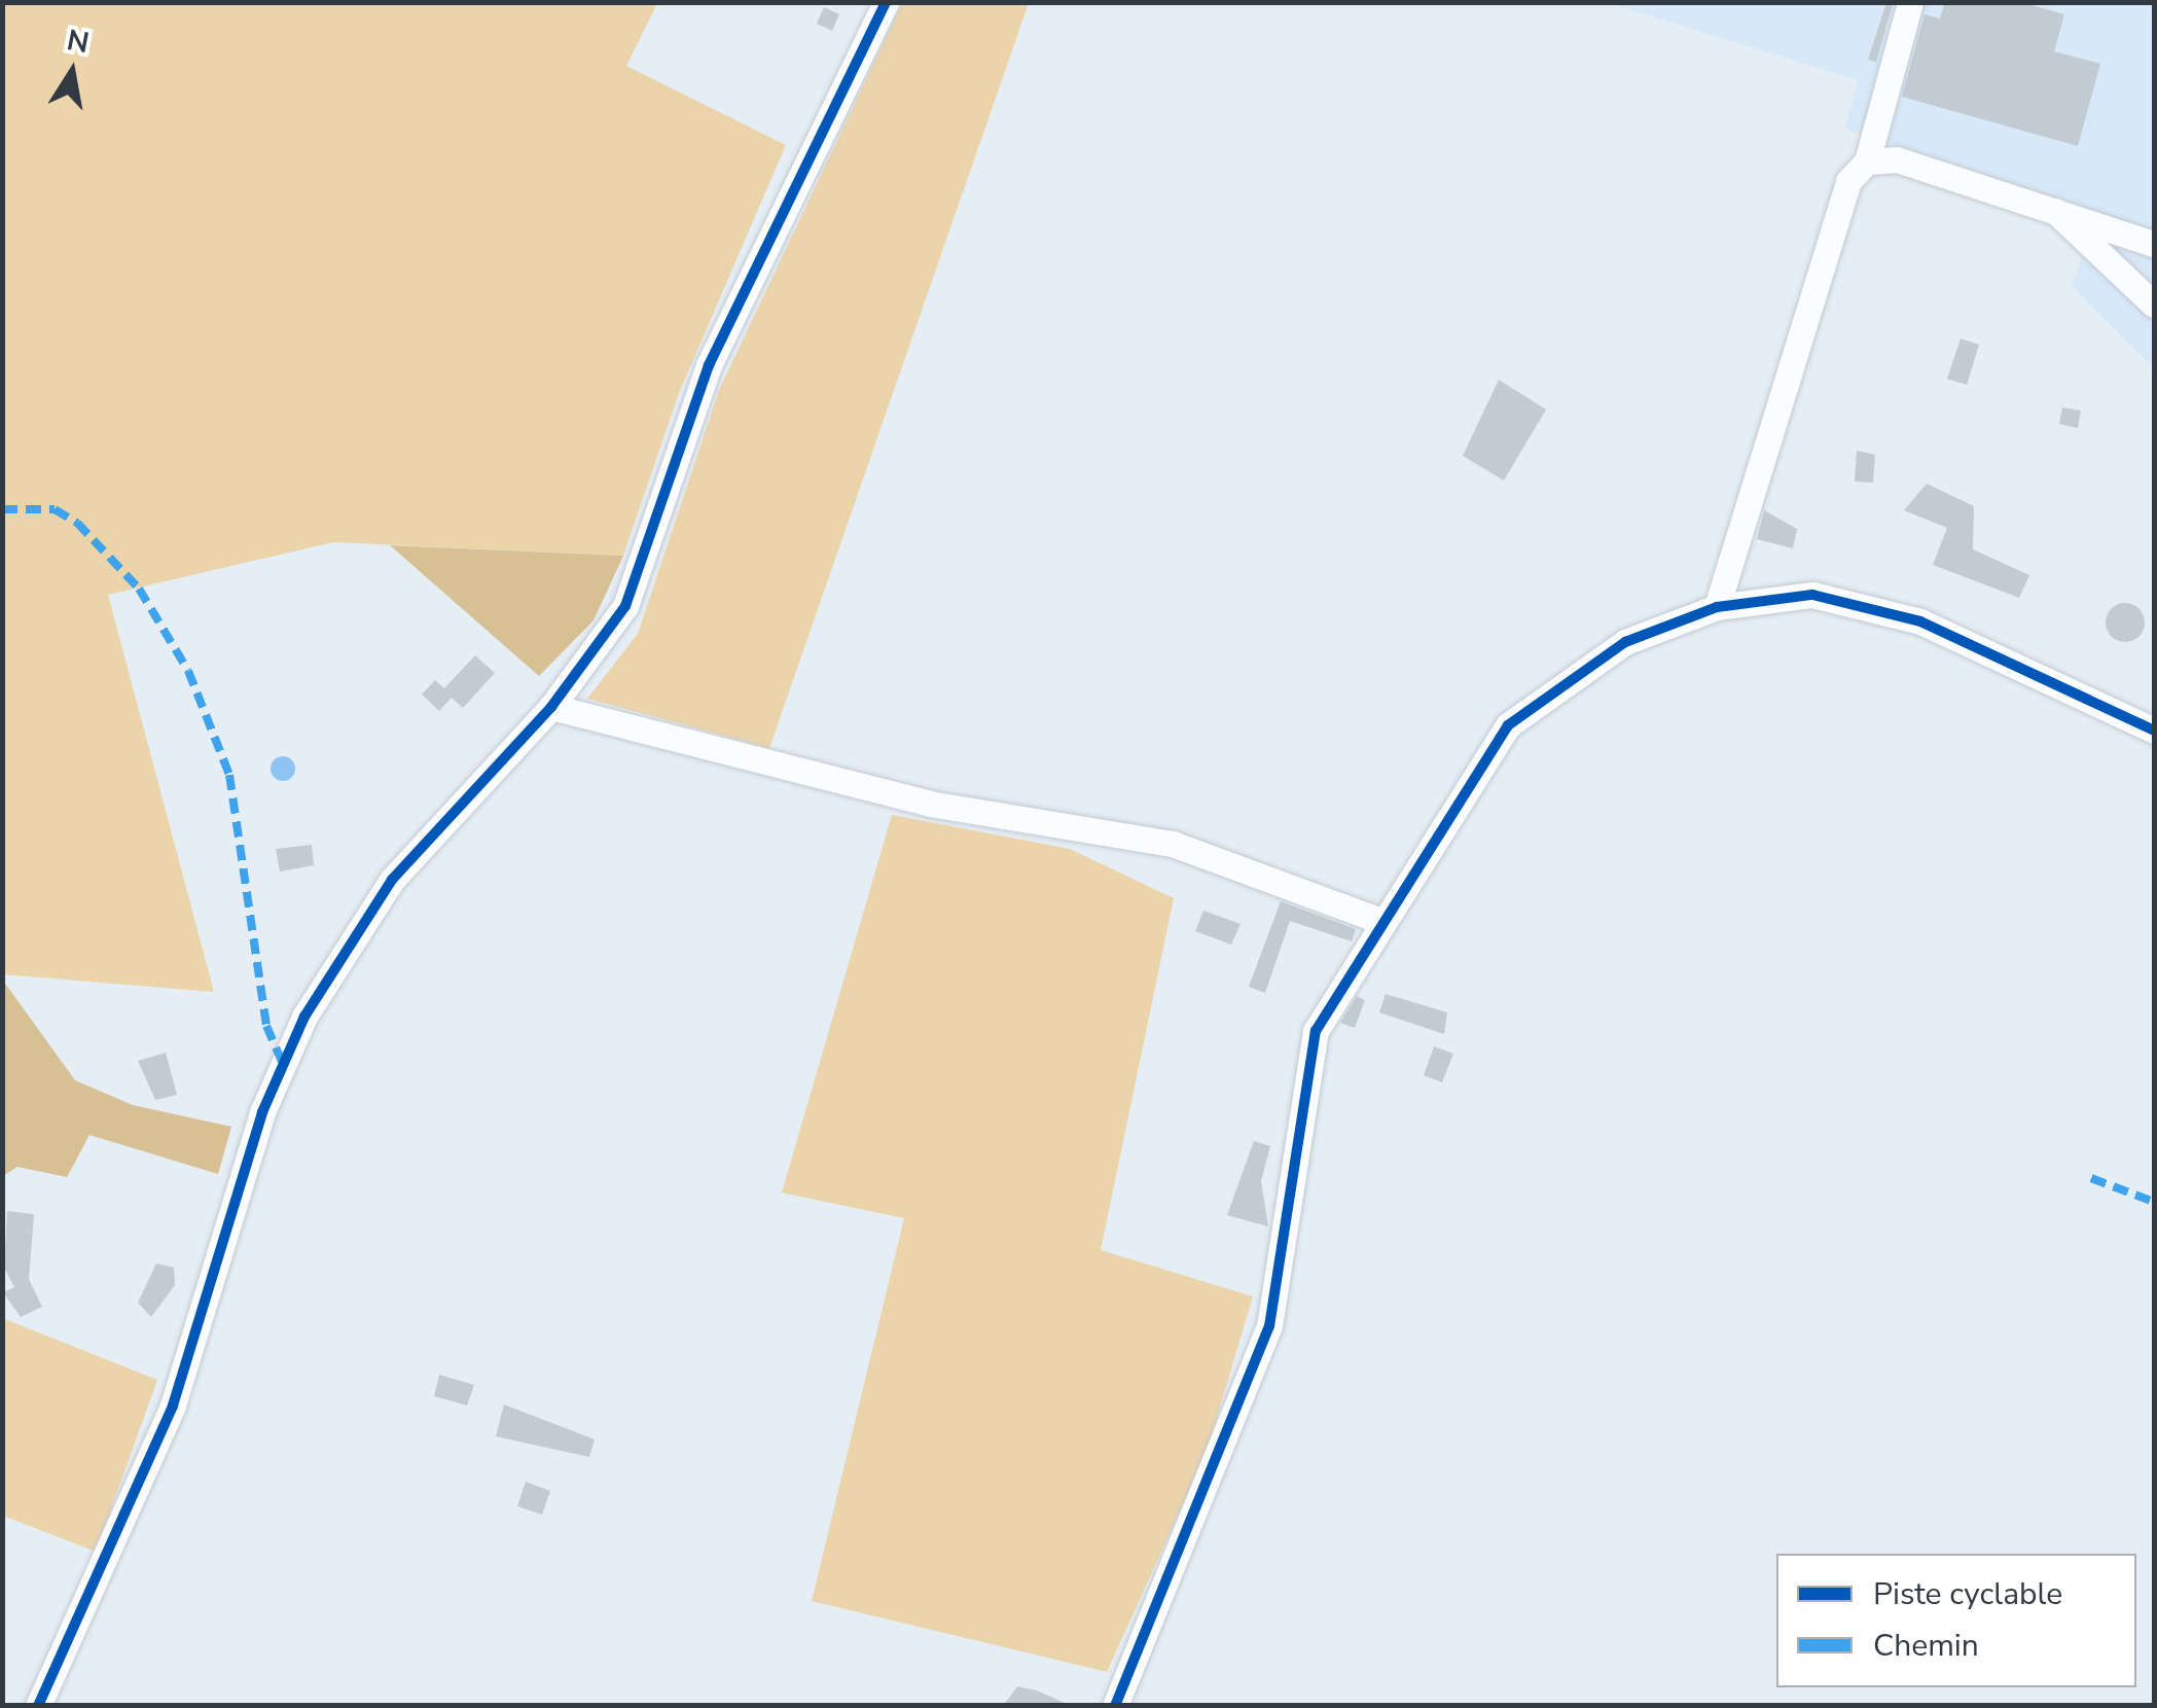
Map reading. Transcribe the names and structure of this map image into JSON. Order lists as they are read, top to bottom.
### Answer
{
  "legend": ["Piste cyclable", "Chemin"],
  "north": "top"
}
